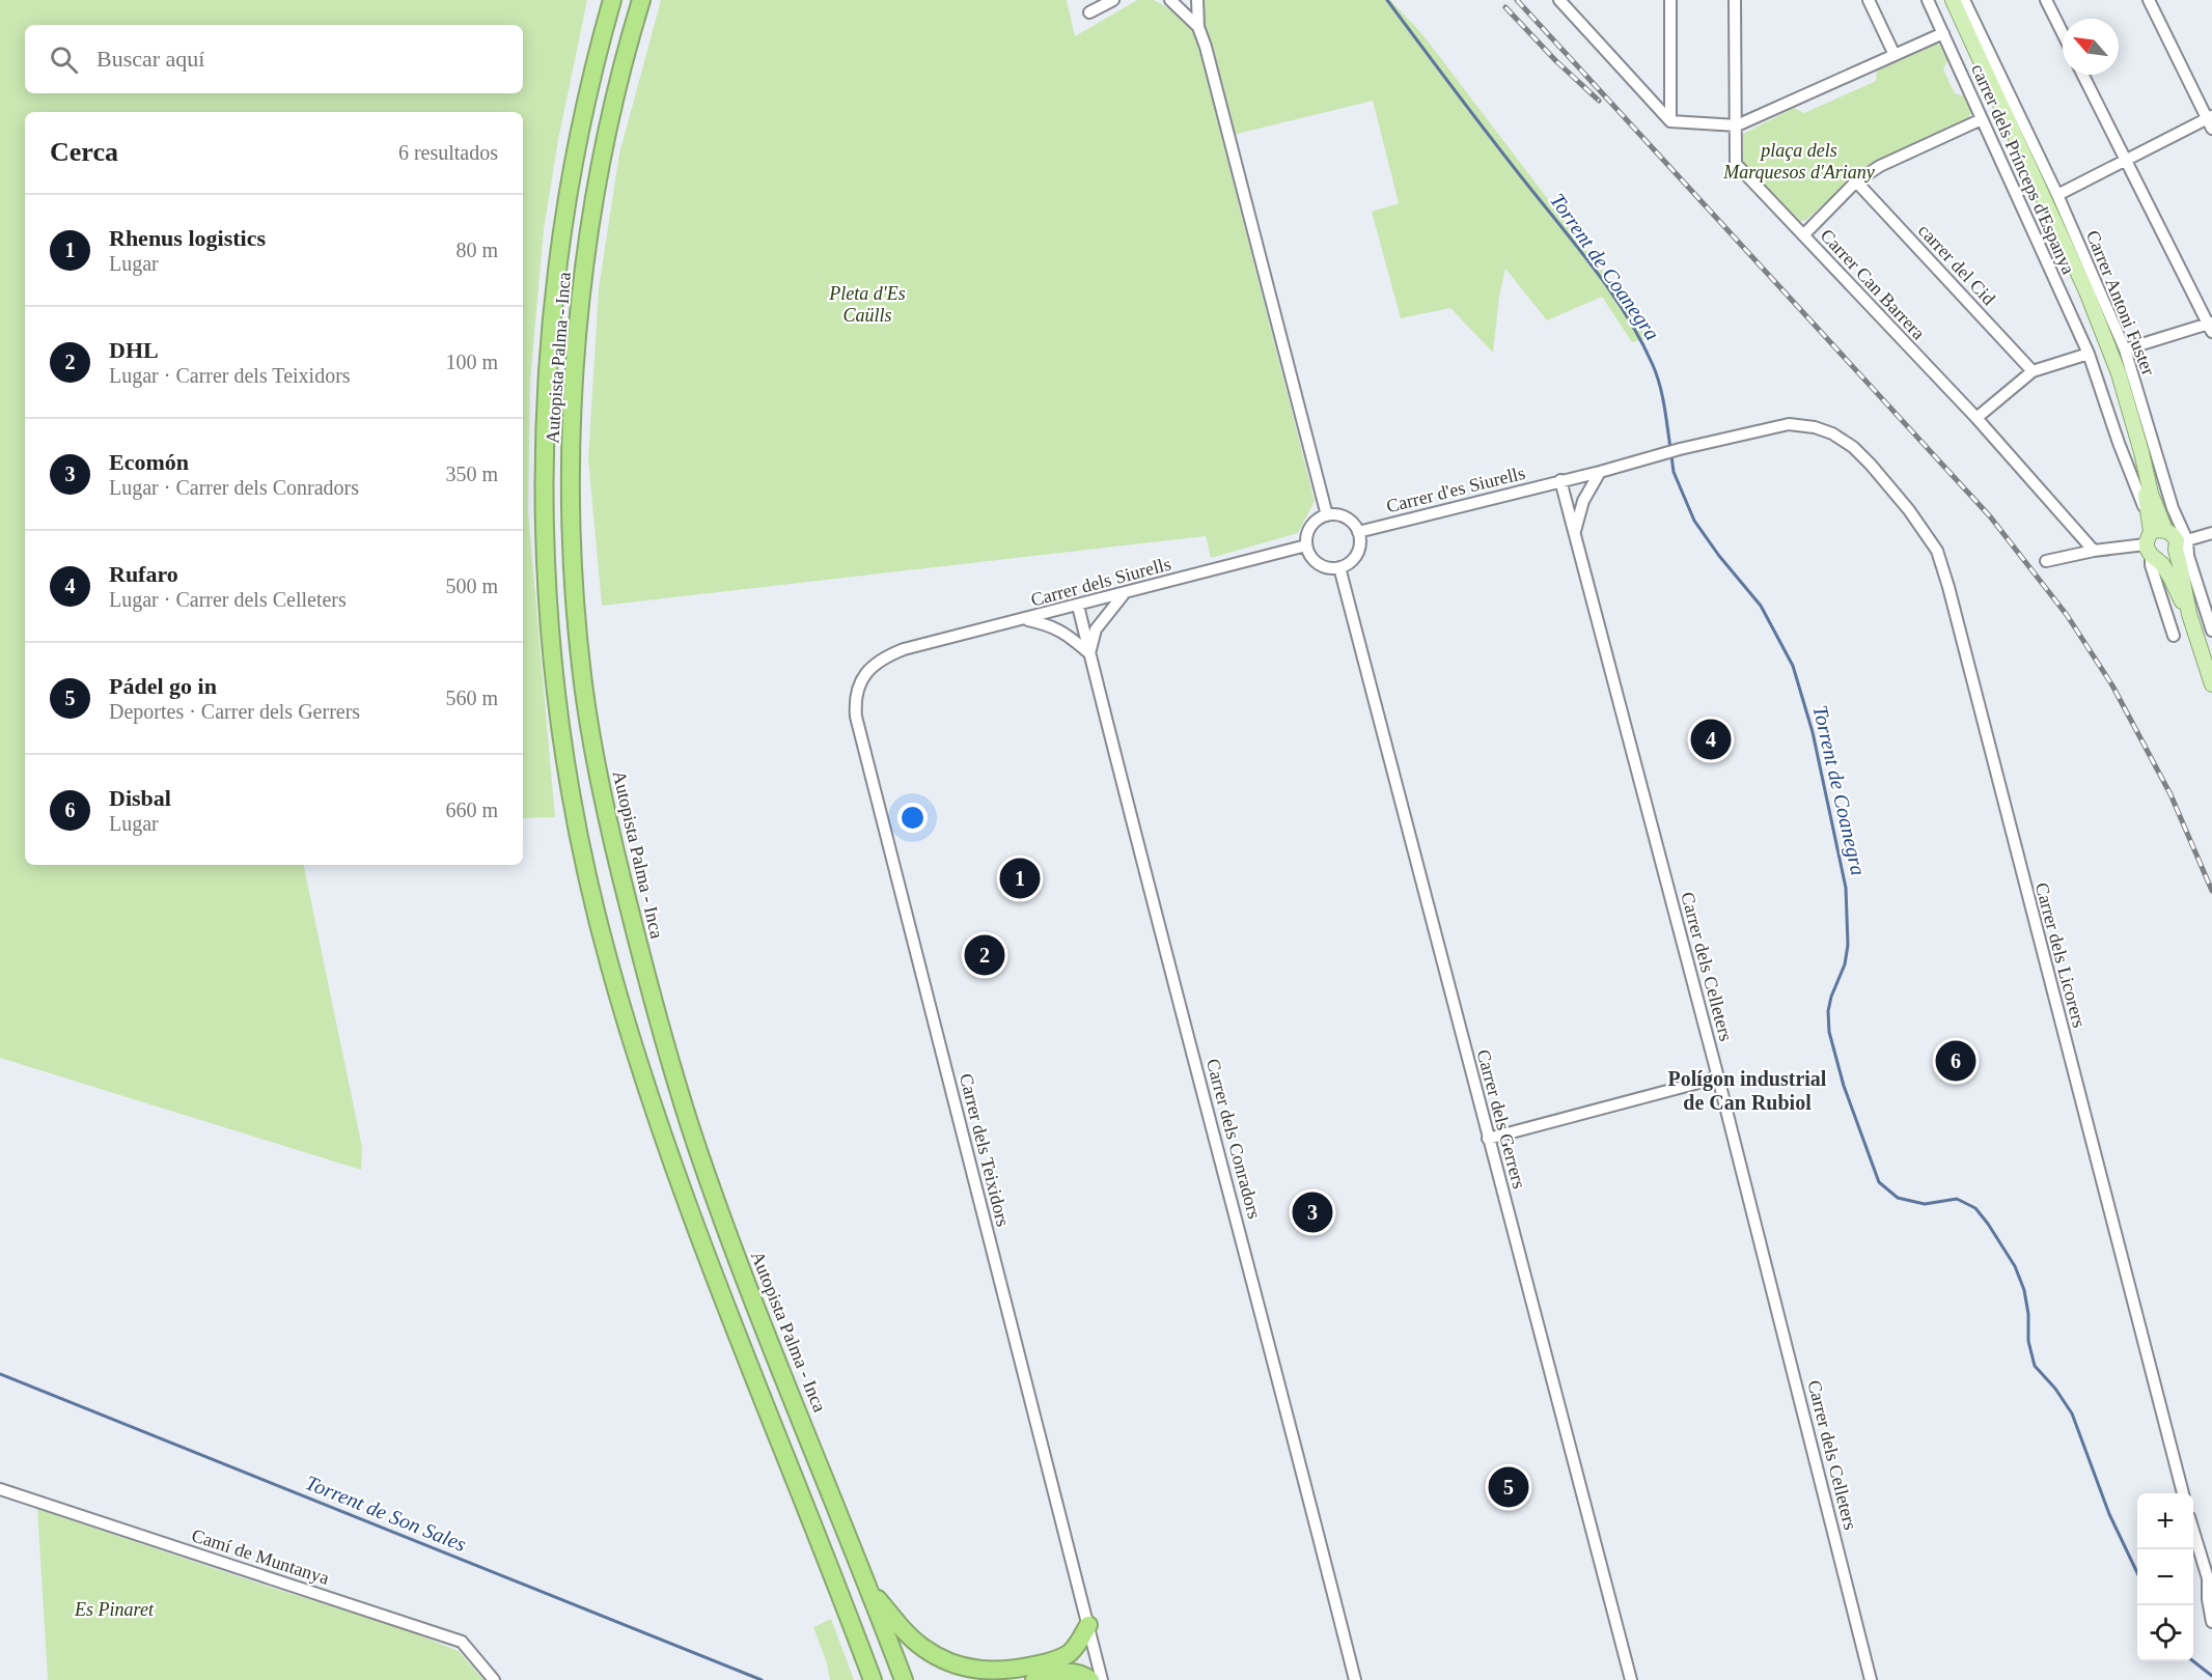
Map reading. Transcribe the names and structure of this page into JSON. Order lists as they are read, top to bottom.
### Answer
{
  "streets": {
    "highway": ["Autopista Palma - Inca"],
    "street": [
      "carrer dels Prínceps d'Espanya",
      "carrer del Cid",
      "Carrer Can Barrera",
      "Carrer Antoni Fuster",
      "Carrer d'es Siurells",
      "Carrer dels Siurells",
      "Carrer dels Licorers",
      "Carrer dels Celleters",
      "Carrer dels Gerrers",
      "Carrer dels Conradors",
      "Carrer dels Teixidors",
      "Camí de Muntanya"
    ]
  },
  "crossings": [
    ["Carrer d'es Siurells", "Carrer dels Siurells"],
    ["Carrer d'es Siurells", "Carrer dels Celleters"],
    ["Carrer d'es Siurells", "Carrer dels Gerrers"],
    ["Carrer dels Siurells", "Carrer dels Gerrers"],
    ["Carrer dels Siurells", "Carrer dels Conradors"],
    ["Carrer dels Siurells", "Carrer dels Teixidors"]
  ],
  "districts": ["Polígon industrial de Can Rubiol"],
  "water": ["Torrent de Coanegra", "Torrent de Son Sales"],
  "parks": ["plaça dels Marquesos d'Ariany", "Pleta d'Es Caülls", "Es Pinaret"],
  "north": "top left",
  "page": {
    "search": "Buscar aquí",
    "heading": ["Cerca", "6 resultados"],
    "list": [
      {
        "mark": "1",
        "name": "Rhenus logistics",
        "note": "Lugar",
        "value": "80 m"
      },
      {
        "mark": "2",
        "name": "DHL",
        "note": "Lugar · Carrer dels Teixidors",
        "value": "100 m"
      },
      {
        "mark": "3",
        "name": "Ecomón",
        "note": "Lugar · Carrer dels Conradors",
        "value": "350 m"
      },
      {
        "mark": "4",
        "name": "Rufaro",
        "note": "Lugar · Carrer dels Celleters",
        "value": "500 m"
      },
      {
        "mark": "5",
        "name": "Pádel go in",
        "note": "Deportes · Carrer dels Gerrers",
        "value": "560 m"
      },
      {
        "mark": "6",
        "name": "Disbal",
        "note": "Lugar",
        "value": "660 m"
      }
    ],
    "pins": [
      "4",
      "1",
      "2",
      "6",
      "3",
      "5"
    ],
    "map_buttons": ["+", "−"]
  }
}
